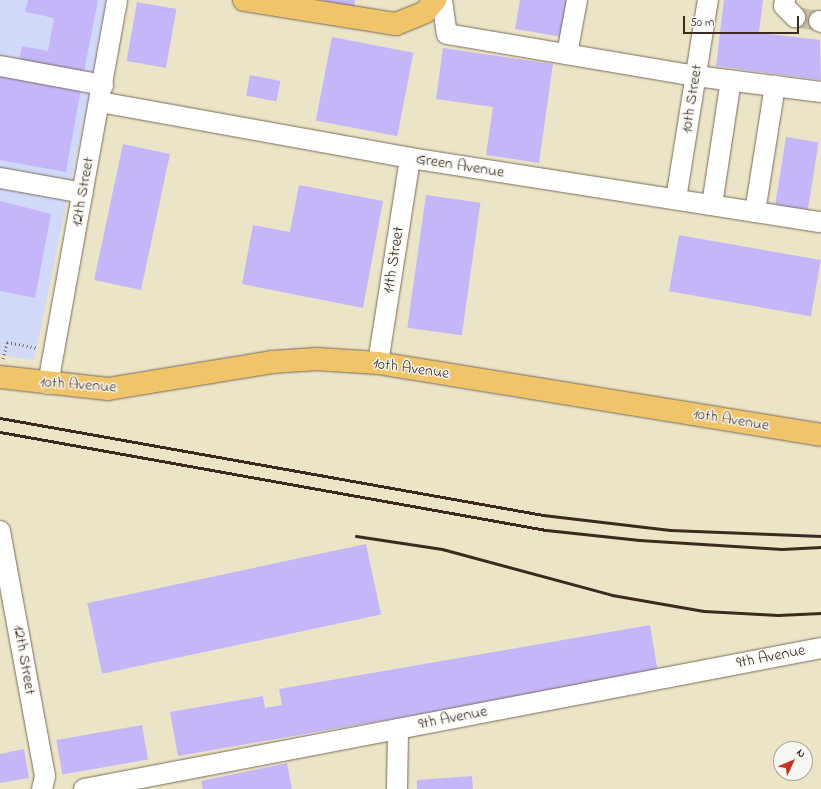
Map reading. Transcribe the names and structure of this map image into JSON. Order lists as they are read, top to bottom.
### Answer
{
  "streets": {
    "main road": ["10th Avenue"],
    "street": [
      "10th Street",
      "Green Avenue",
      "12th Street",
      "11th Street",
      "9th Avenue"
    ]
  },
  "crossings": [
    ["10th Street", "Green Avenue"],
    ["Green Avenue", "12th Street"],
    ["Green Avenue", "11th Street"],
    ["12th Street", "10th Avenue"],
    ["11th Street", "10th Avenue"]
  ],
  "scale_bar": "50 m",
  "north": "top right"
}
